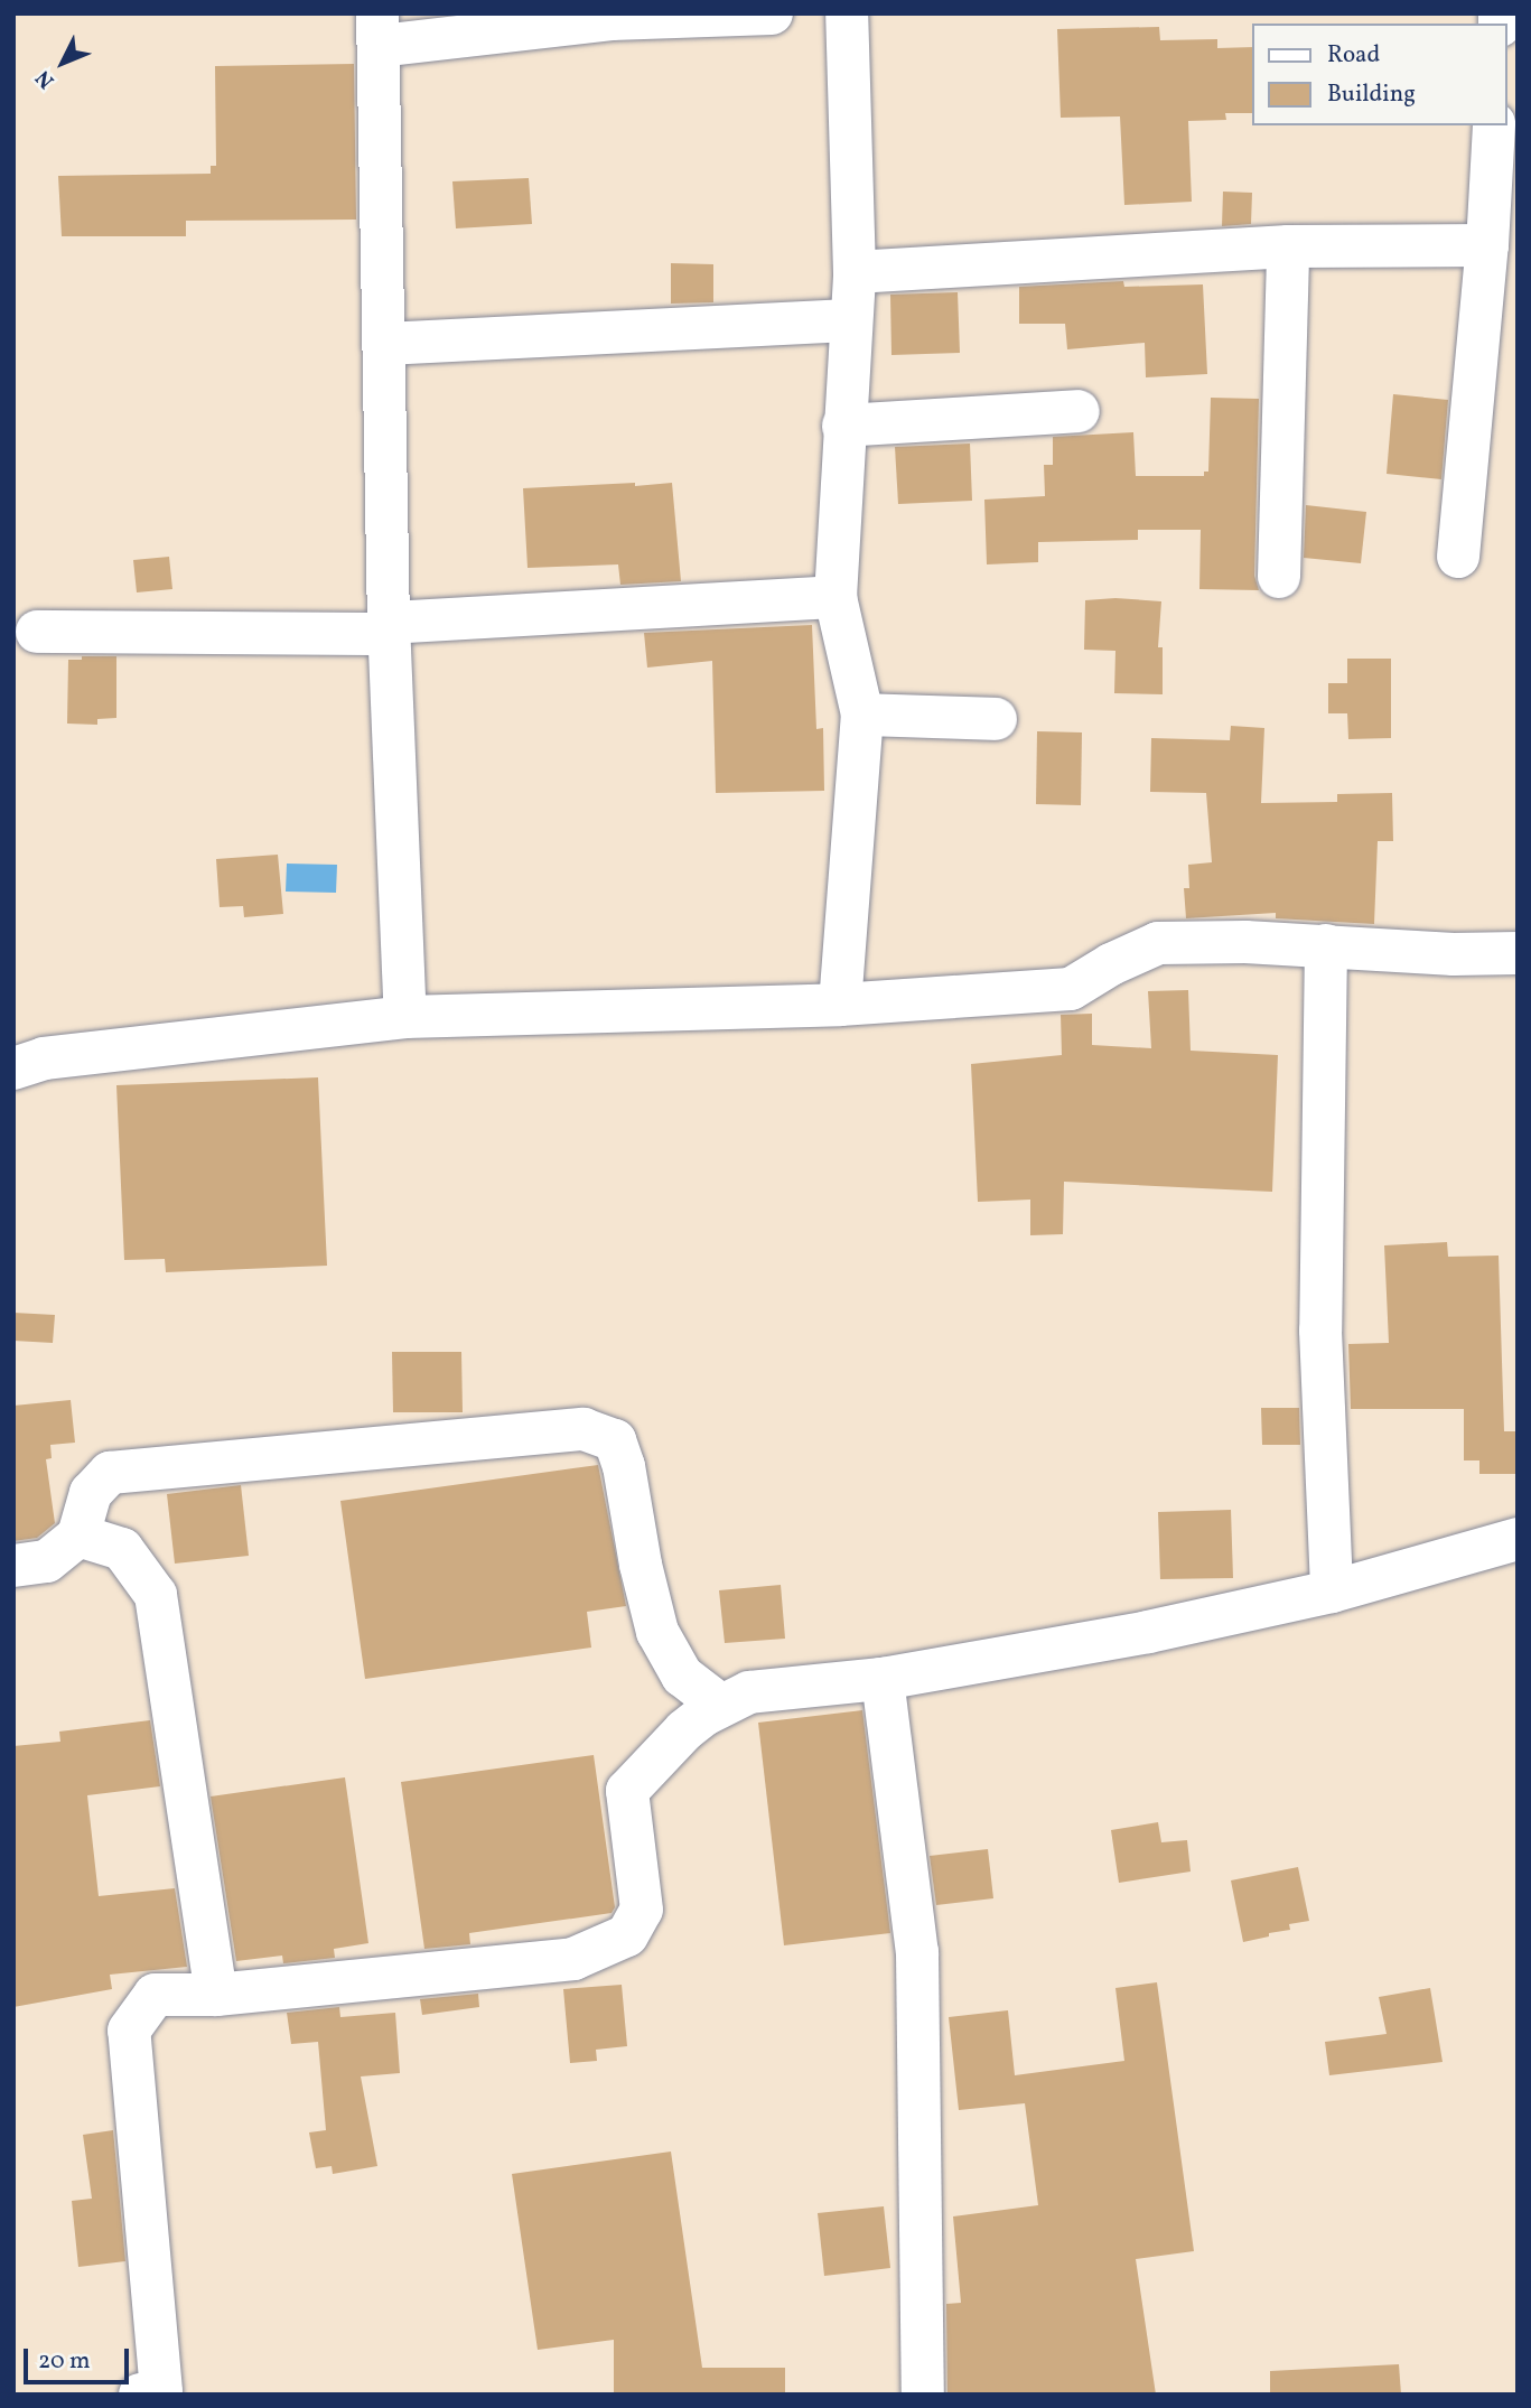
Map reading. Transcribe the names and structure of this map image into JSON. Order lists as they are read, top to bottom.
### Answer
{
  "legend": ["Road", "Building"],
  "scale_bar": "20 m",
  "north": "bottom left"
}
